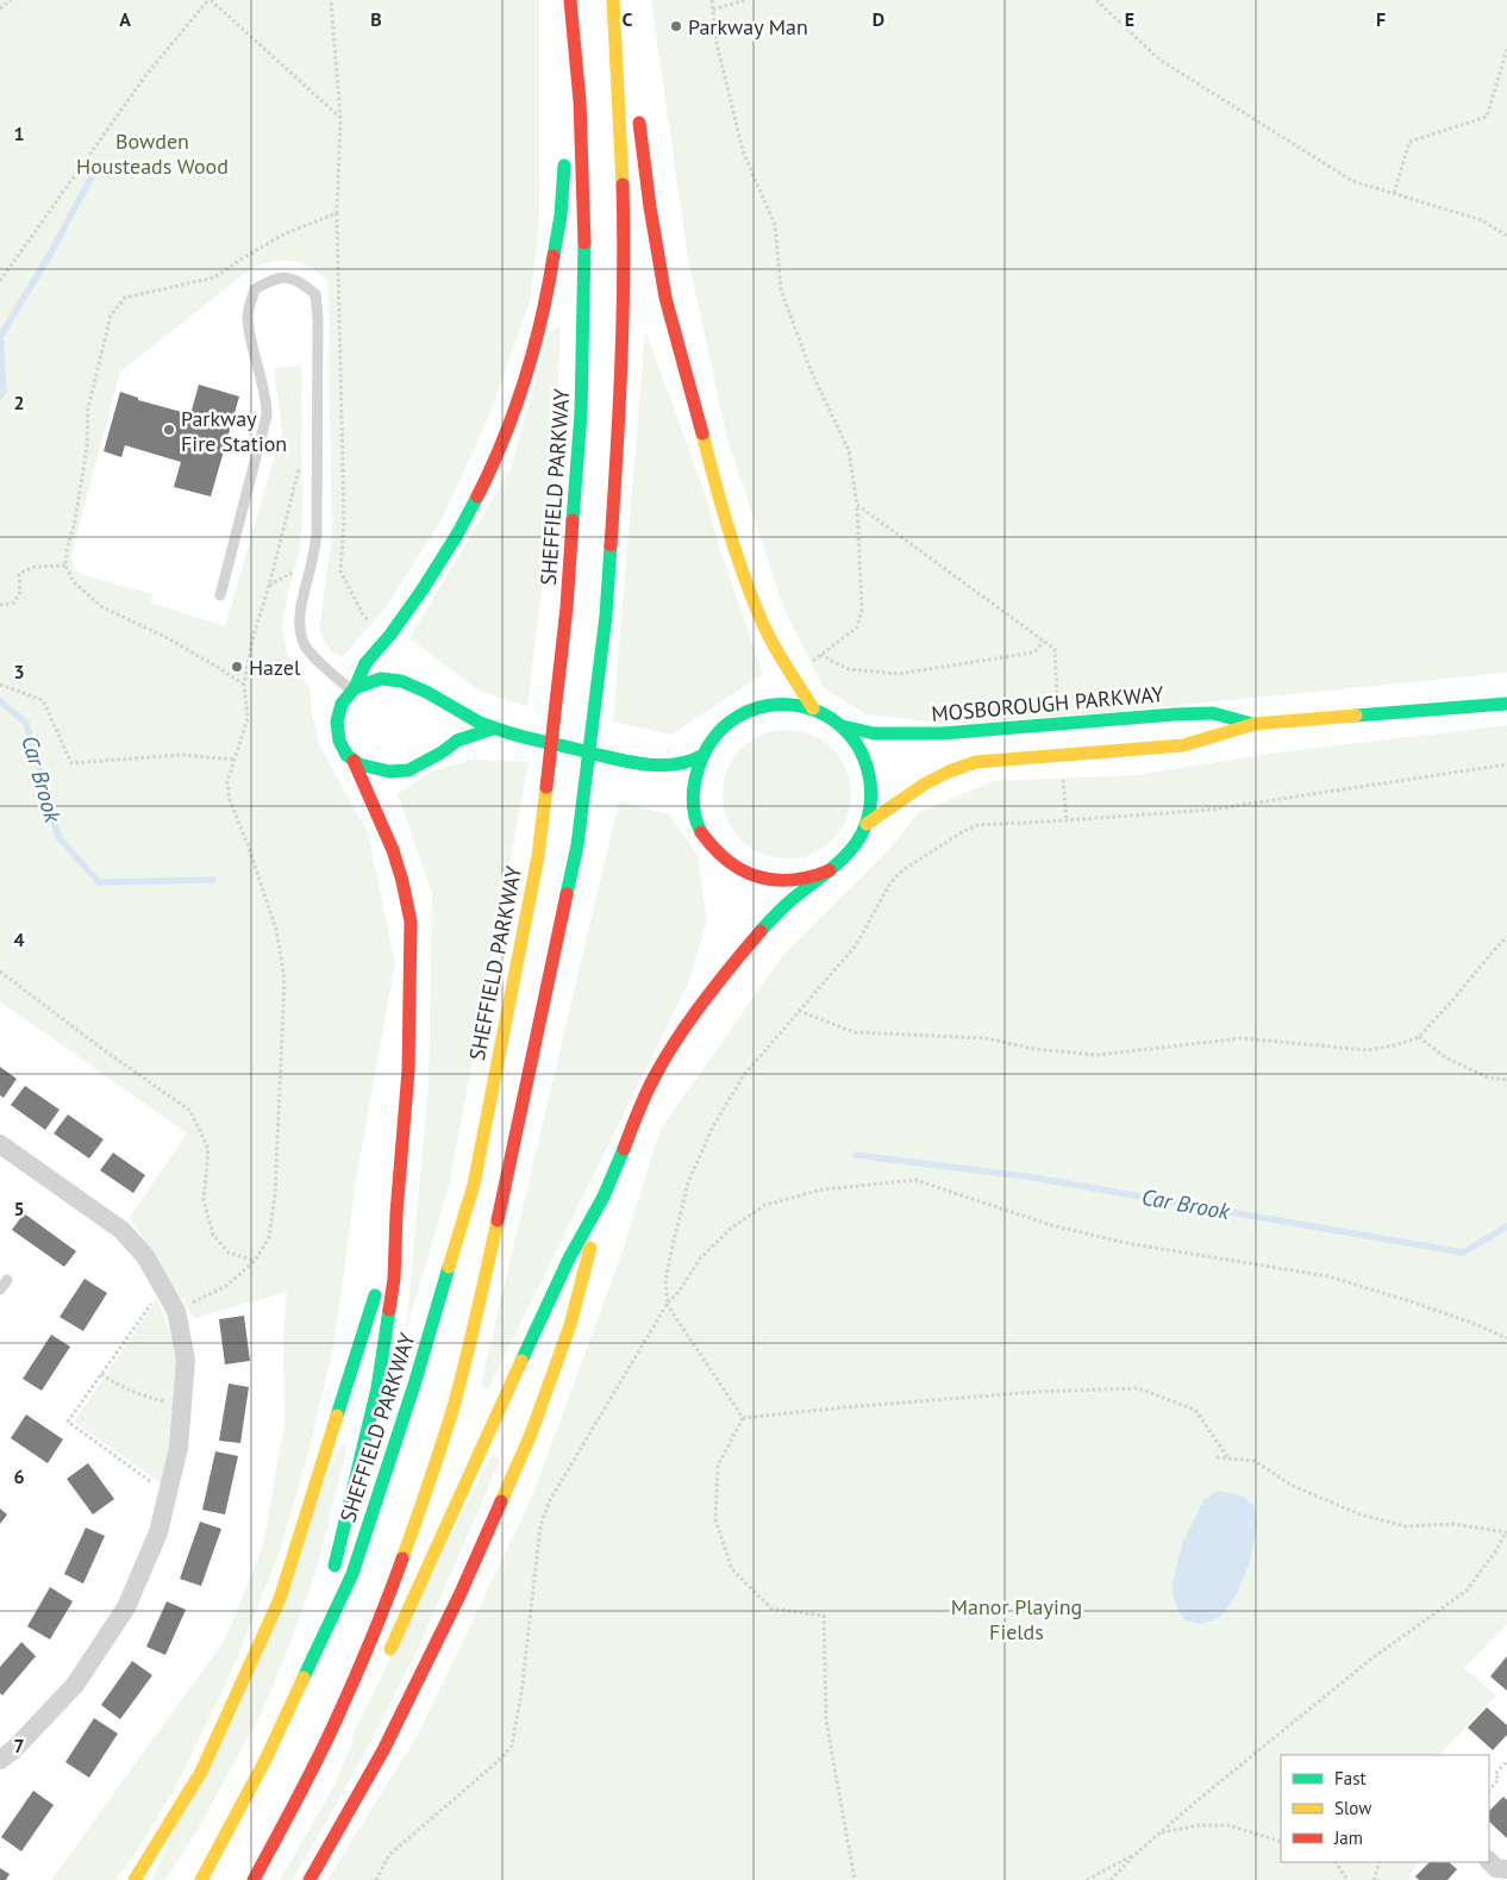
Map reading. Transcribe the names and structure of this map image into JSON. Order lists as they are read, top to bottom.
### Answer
{
  "streets": {
    "highway": ["SHEFFIELD PARKWAY", "MOSBOROUGH PARKWAY"]
  },
  "water": ["Car Brook"],
  "parks": ["Bowden Housteads Wood", "Manor Playing Fields"],
  "places": ["Parkway Man", "Parkway Fire Station", "Hazel"],
  "legend": ["Fast", "Slow", "Jam"],
  "grid": {
    "columns": [
      "A",
      "B",
      "C",
      "D",
      "E",
      "F"
    ],
    "rows": [
      "1",
      "2",
      "3",
      "4",
      "5",
      "6",
      "7"
    ]
  }
}
